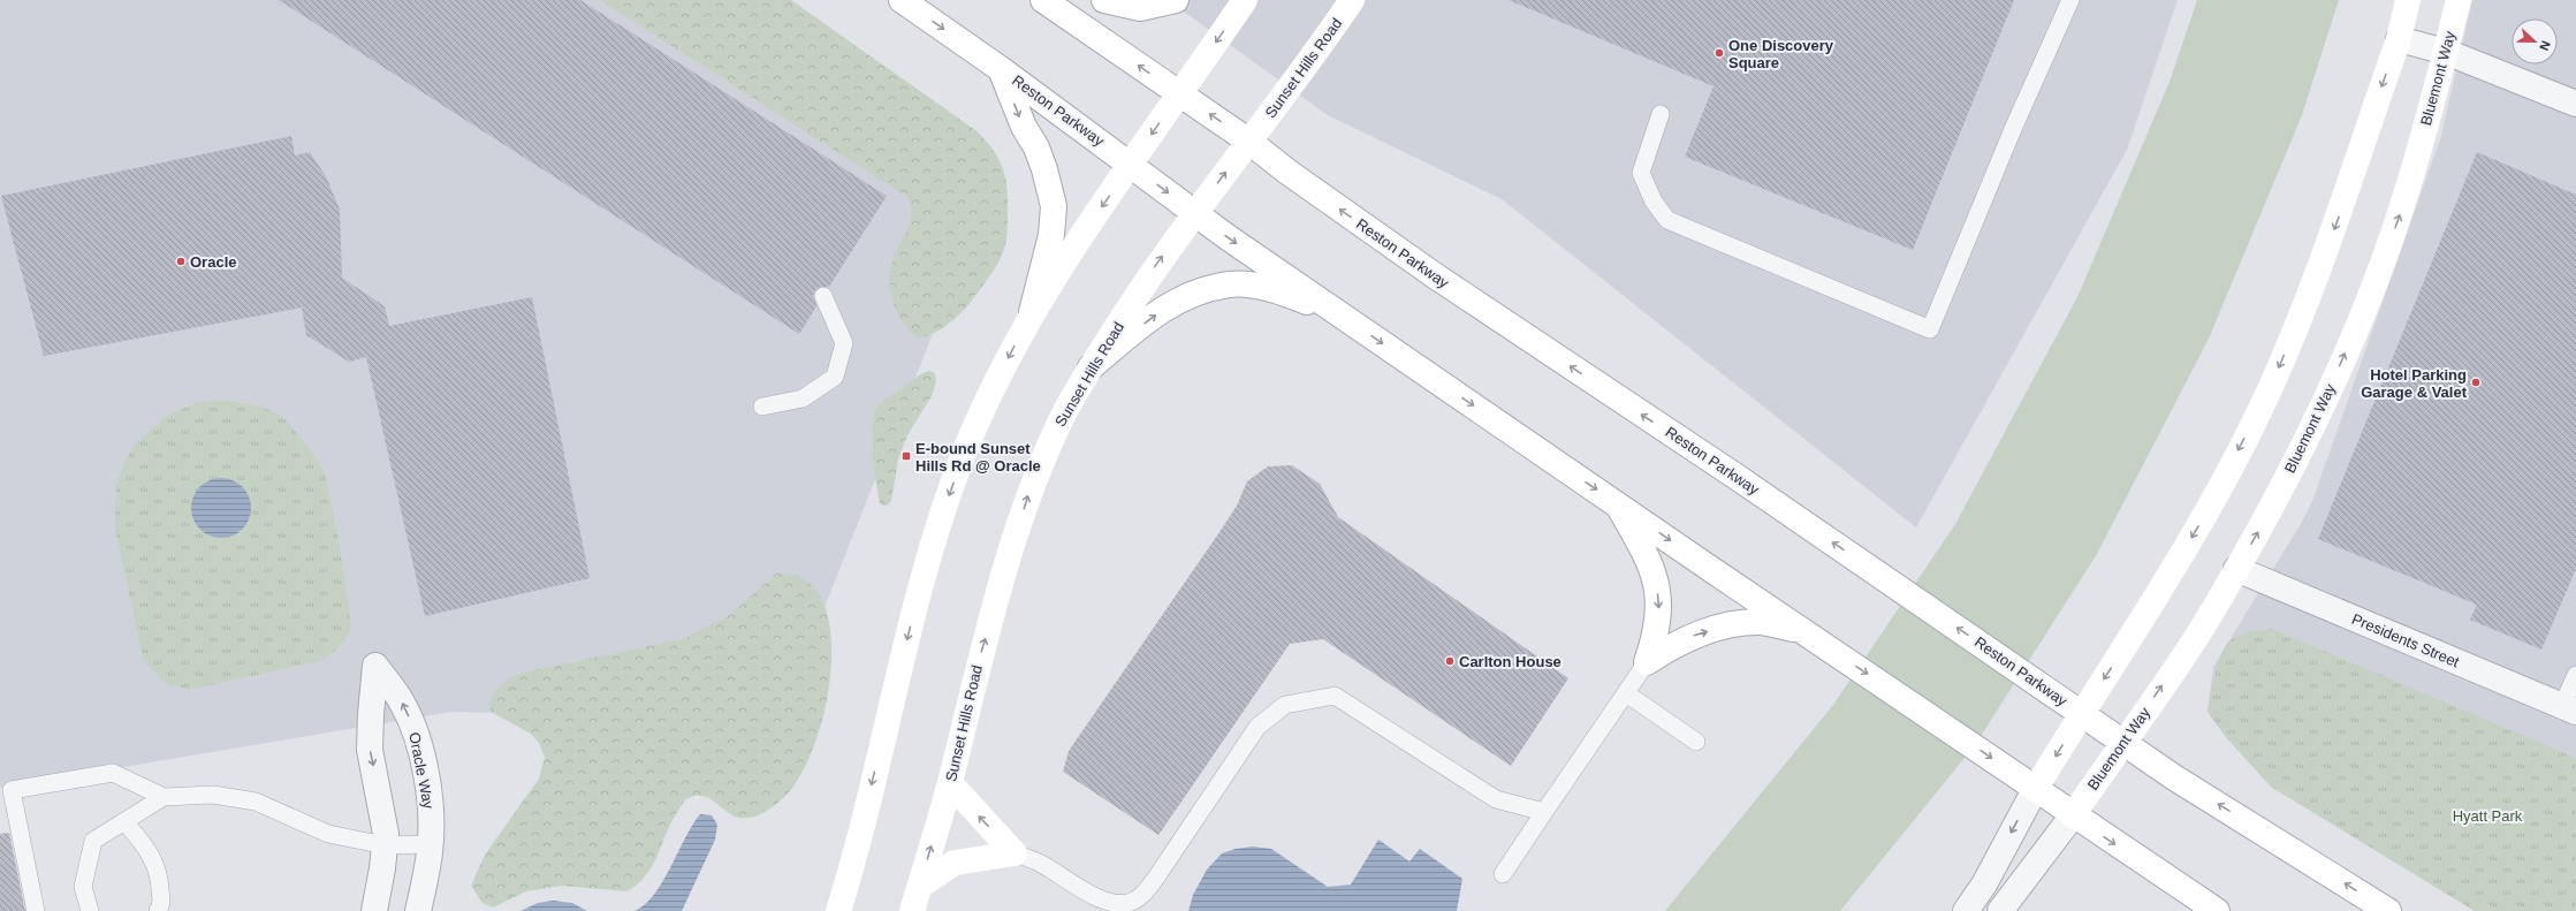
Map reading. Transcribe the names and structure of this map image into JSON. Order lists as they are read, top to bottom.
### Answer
{
  "streets": {
    "main road": ["Sunset Hills Road", "Bluemont Way", "Reston Parkway"],
    "street": ["Presidents Street", "Oracle Way"]
  },
  "crossings": [
    ["Sunset Hills Road", "Reston Parkway"],
    ["Bluemont Way", "Reston Parkway"],
    ["Bluemont Way", "Presidents Street"]
  ],
  "parks": ["Hyatt Park"],
  "places": {
    "other": [
      "One Discovery Square",
      "Oracle",
      "Hotel Parking Garage & Valet",
      "Carlton House"
    ],
    "transit": ["E-bound Sunset Hills Rd @ Oracle"]
  },
  "north": "right"
}
